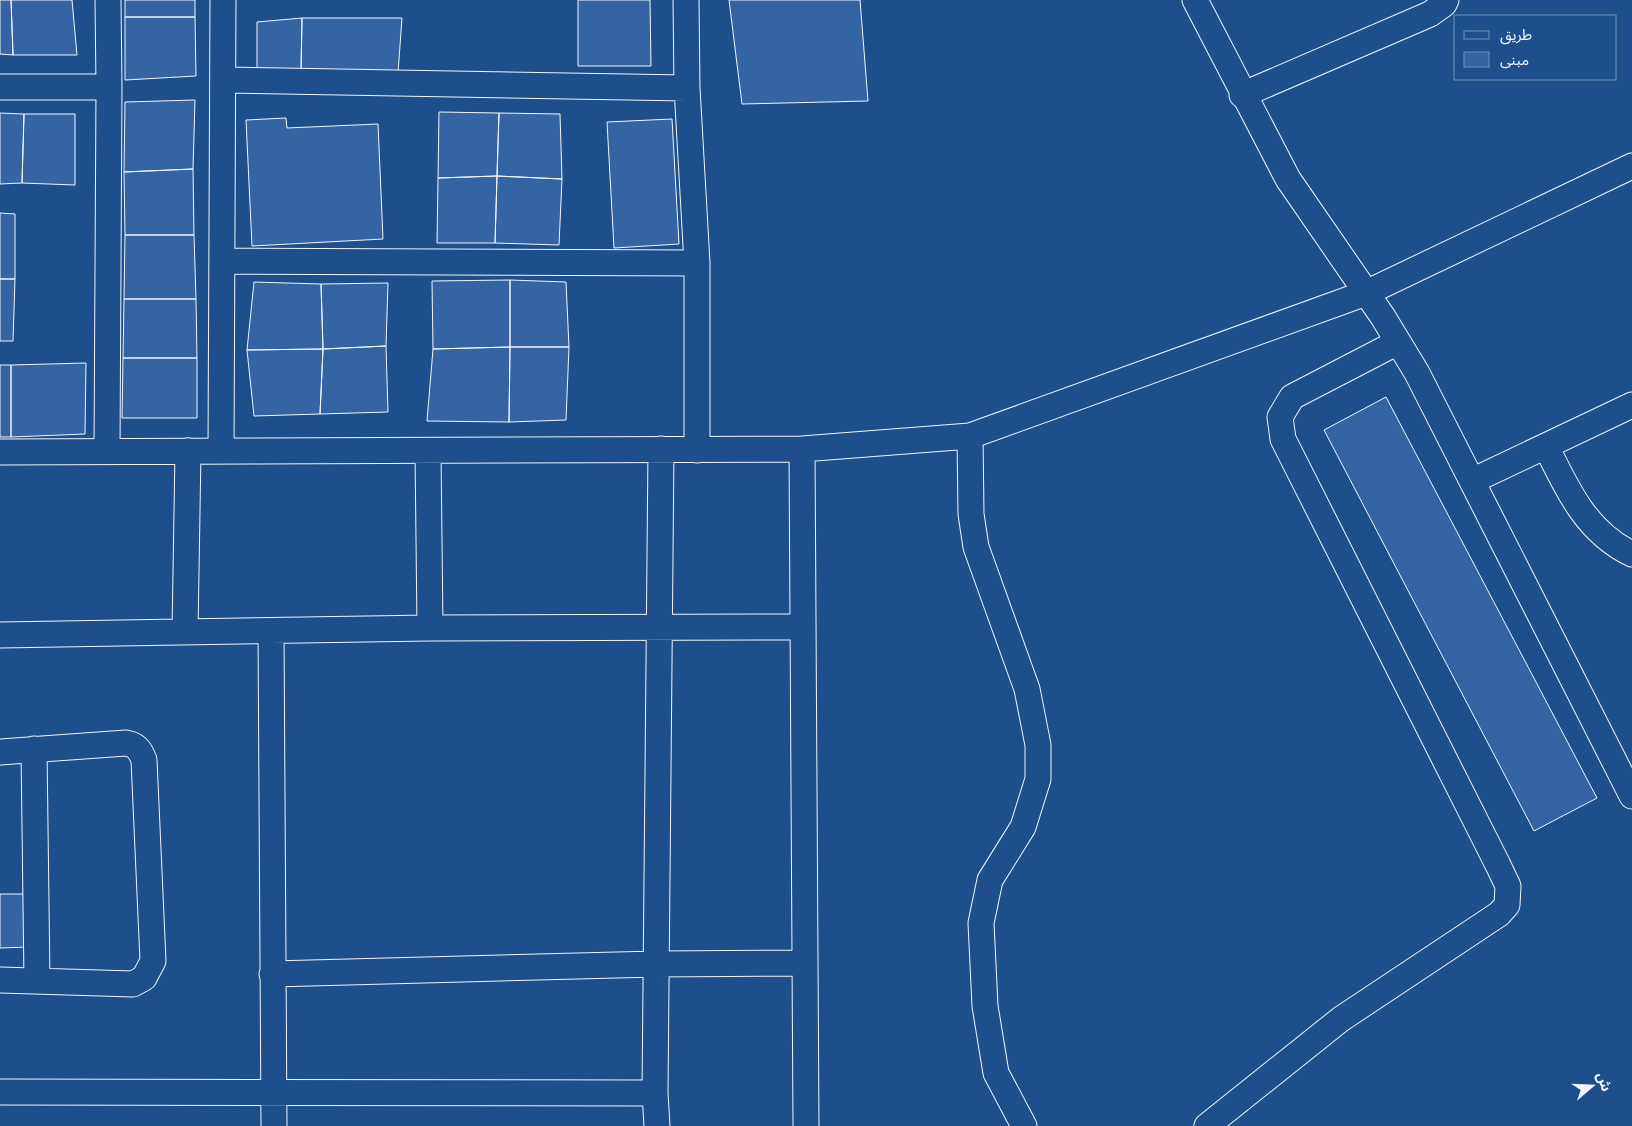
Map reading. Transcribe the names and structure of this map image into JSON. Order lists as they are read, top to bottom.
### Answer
{
  "legend": ["طريق", "مبنى"],
  "north": "right"
}
